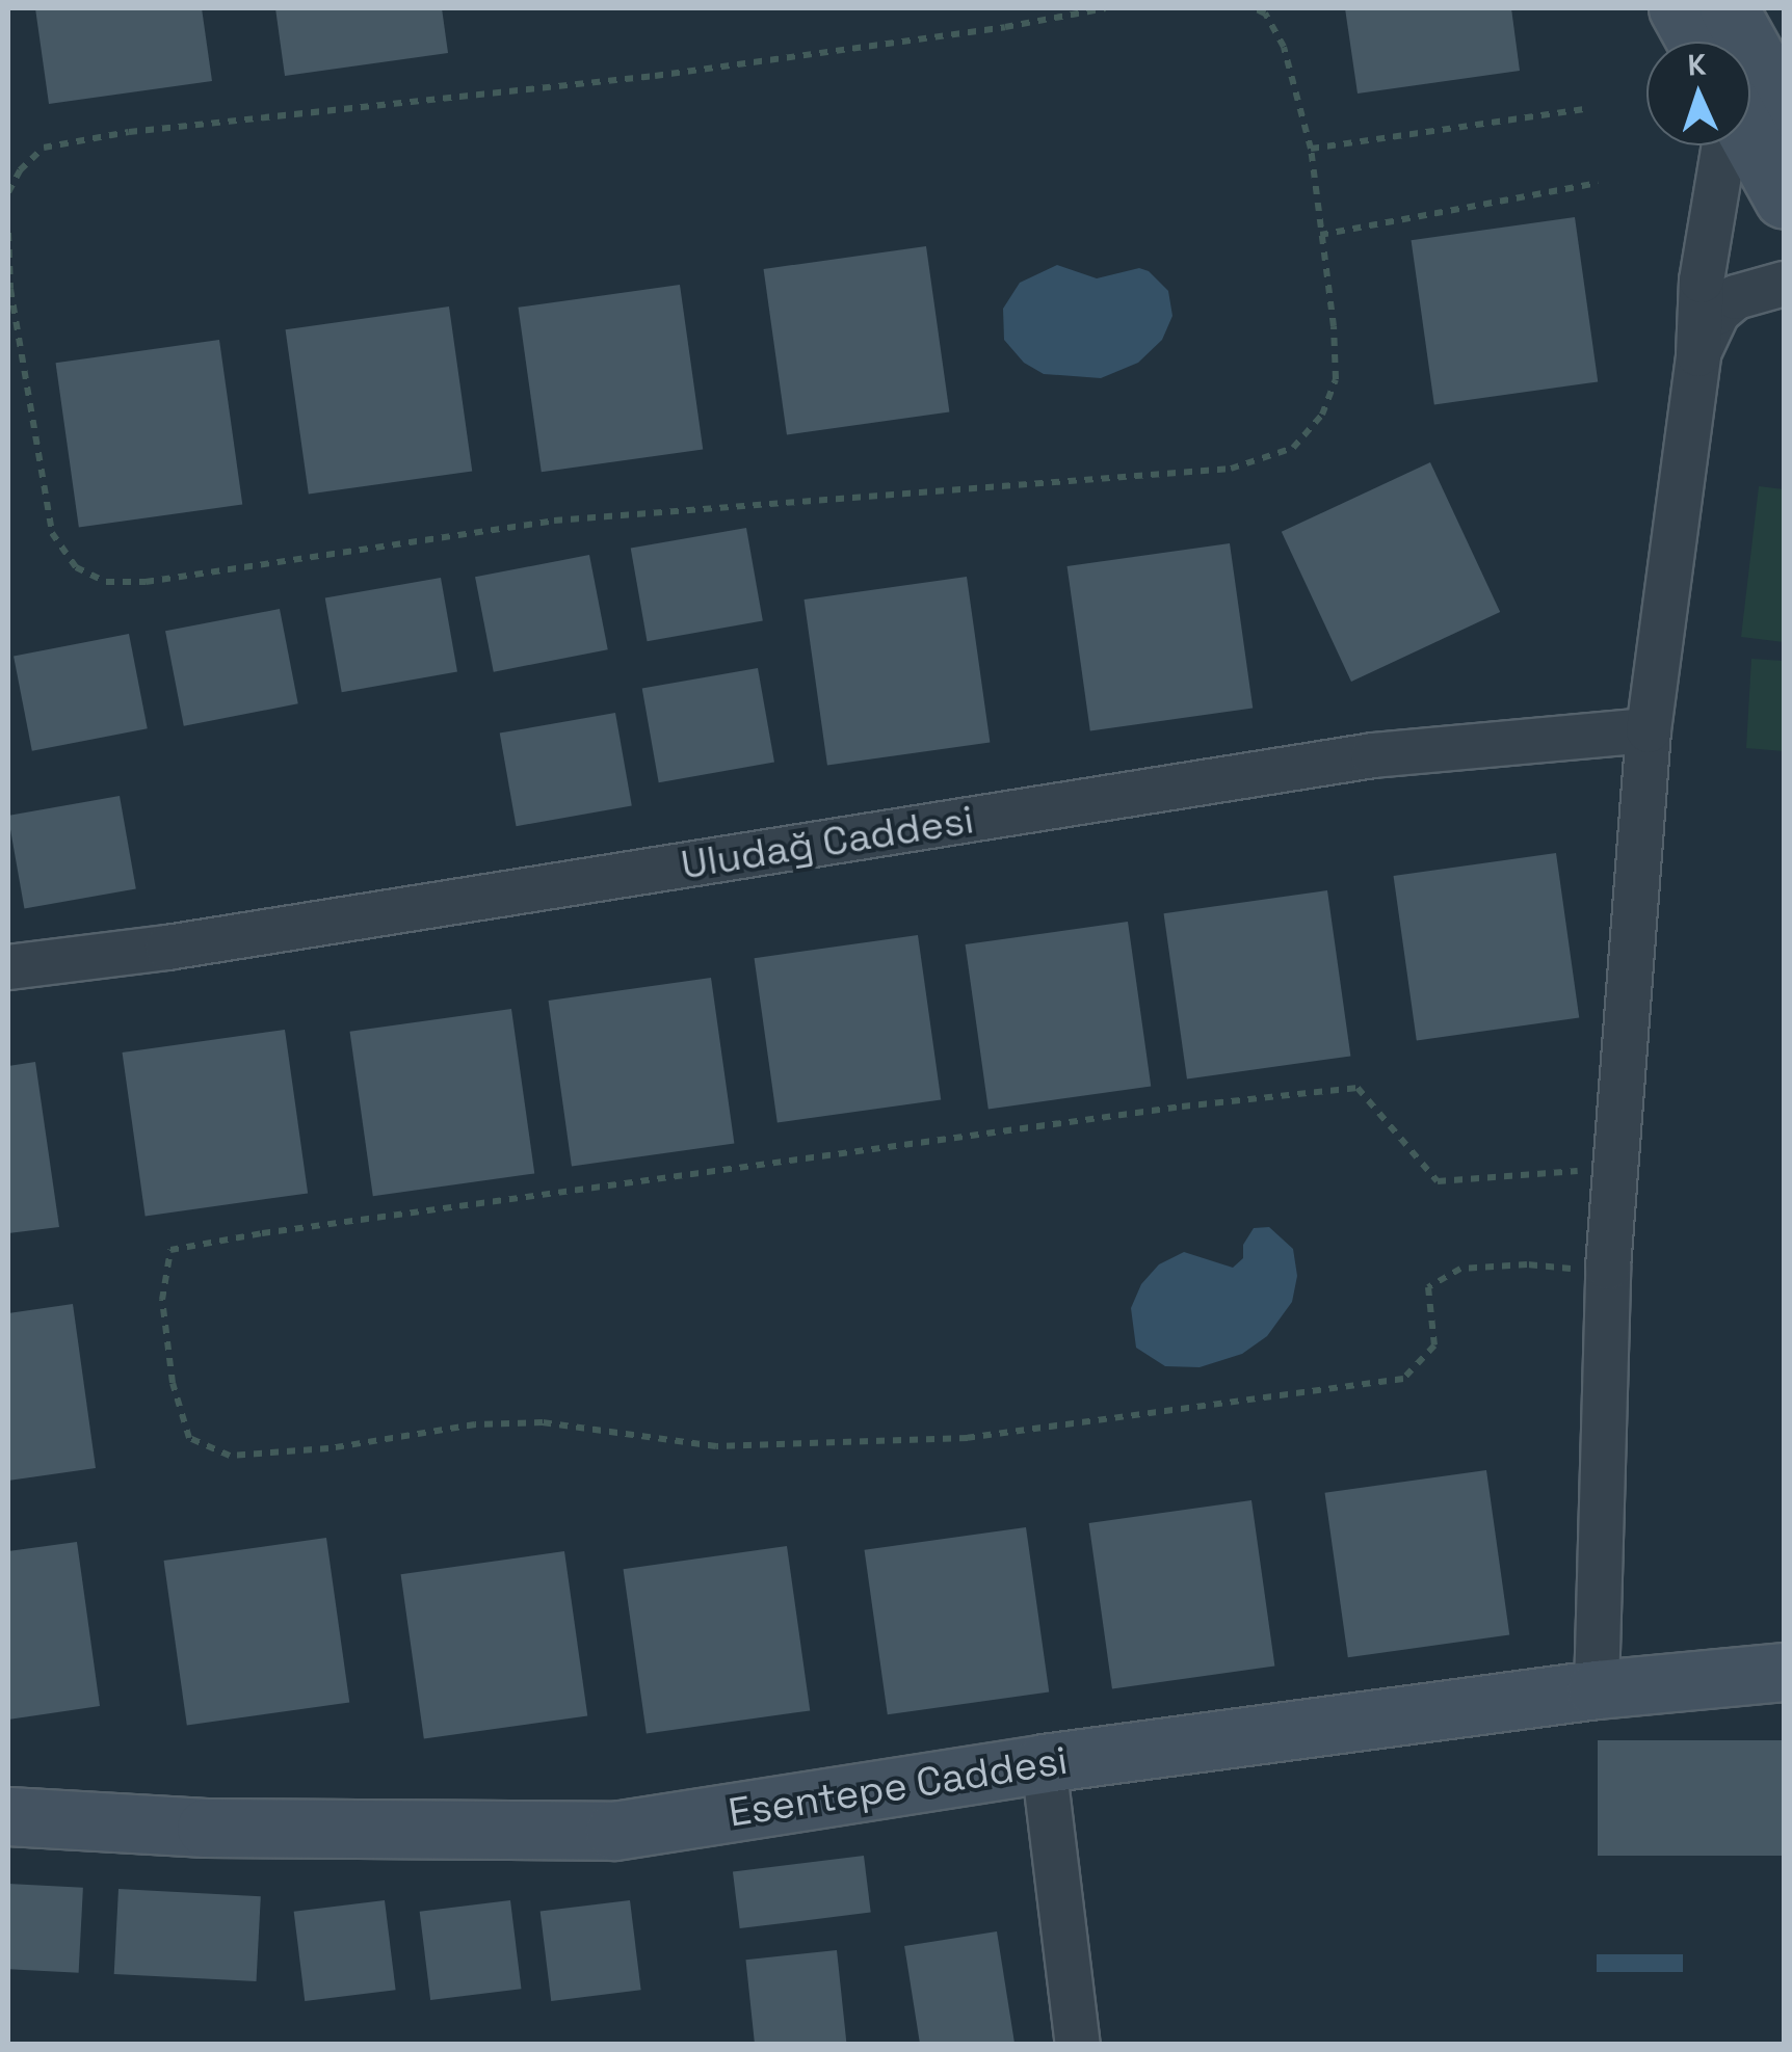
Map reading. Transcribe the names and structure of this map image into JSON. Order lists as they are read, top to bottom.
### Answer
{
  "streets": {
    "street": ["Uludağ Caddesi", "Esentepe Caddesi"]
  },
  "north": "top"
}
